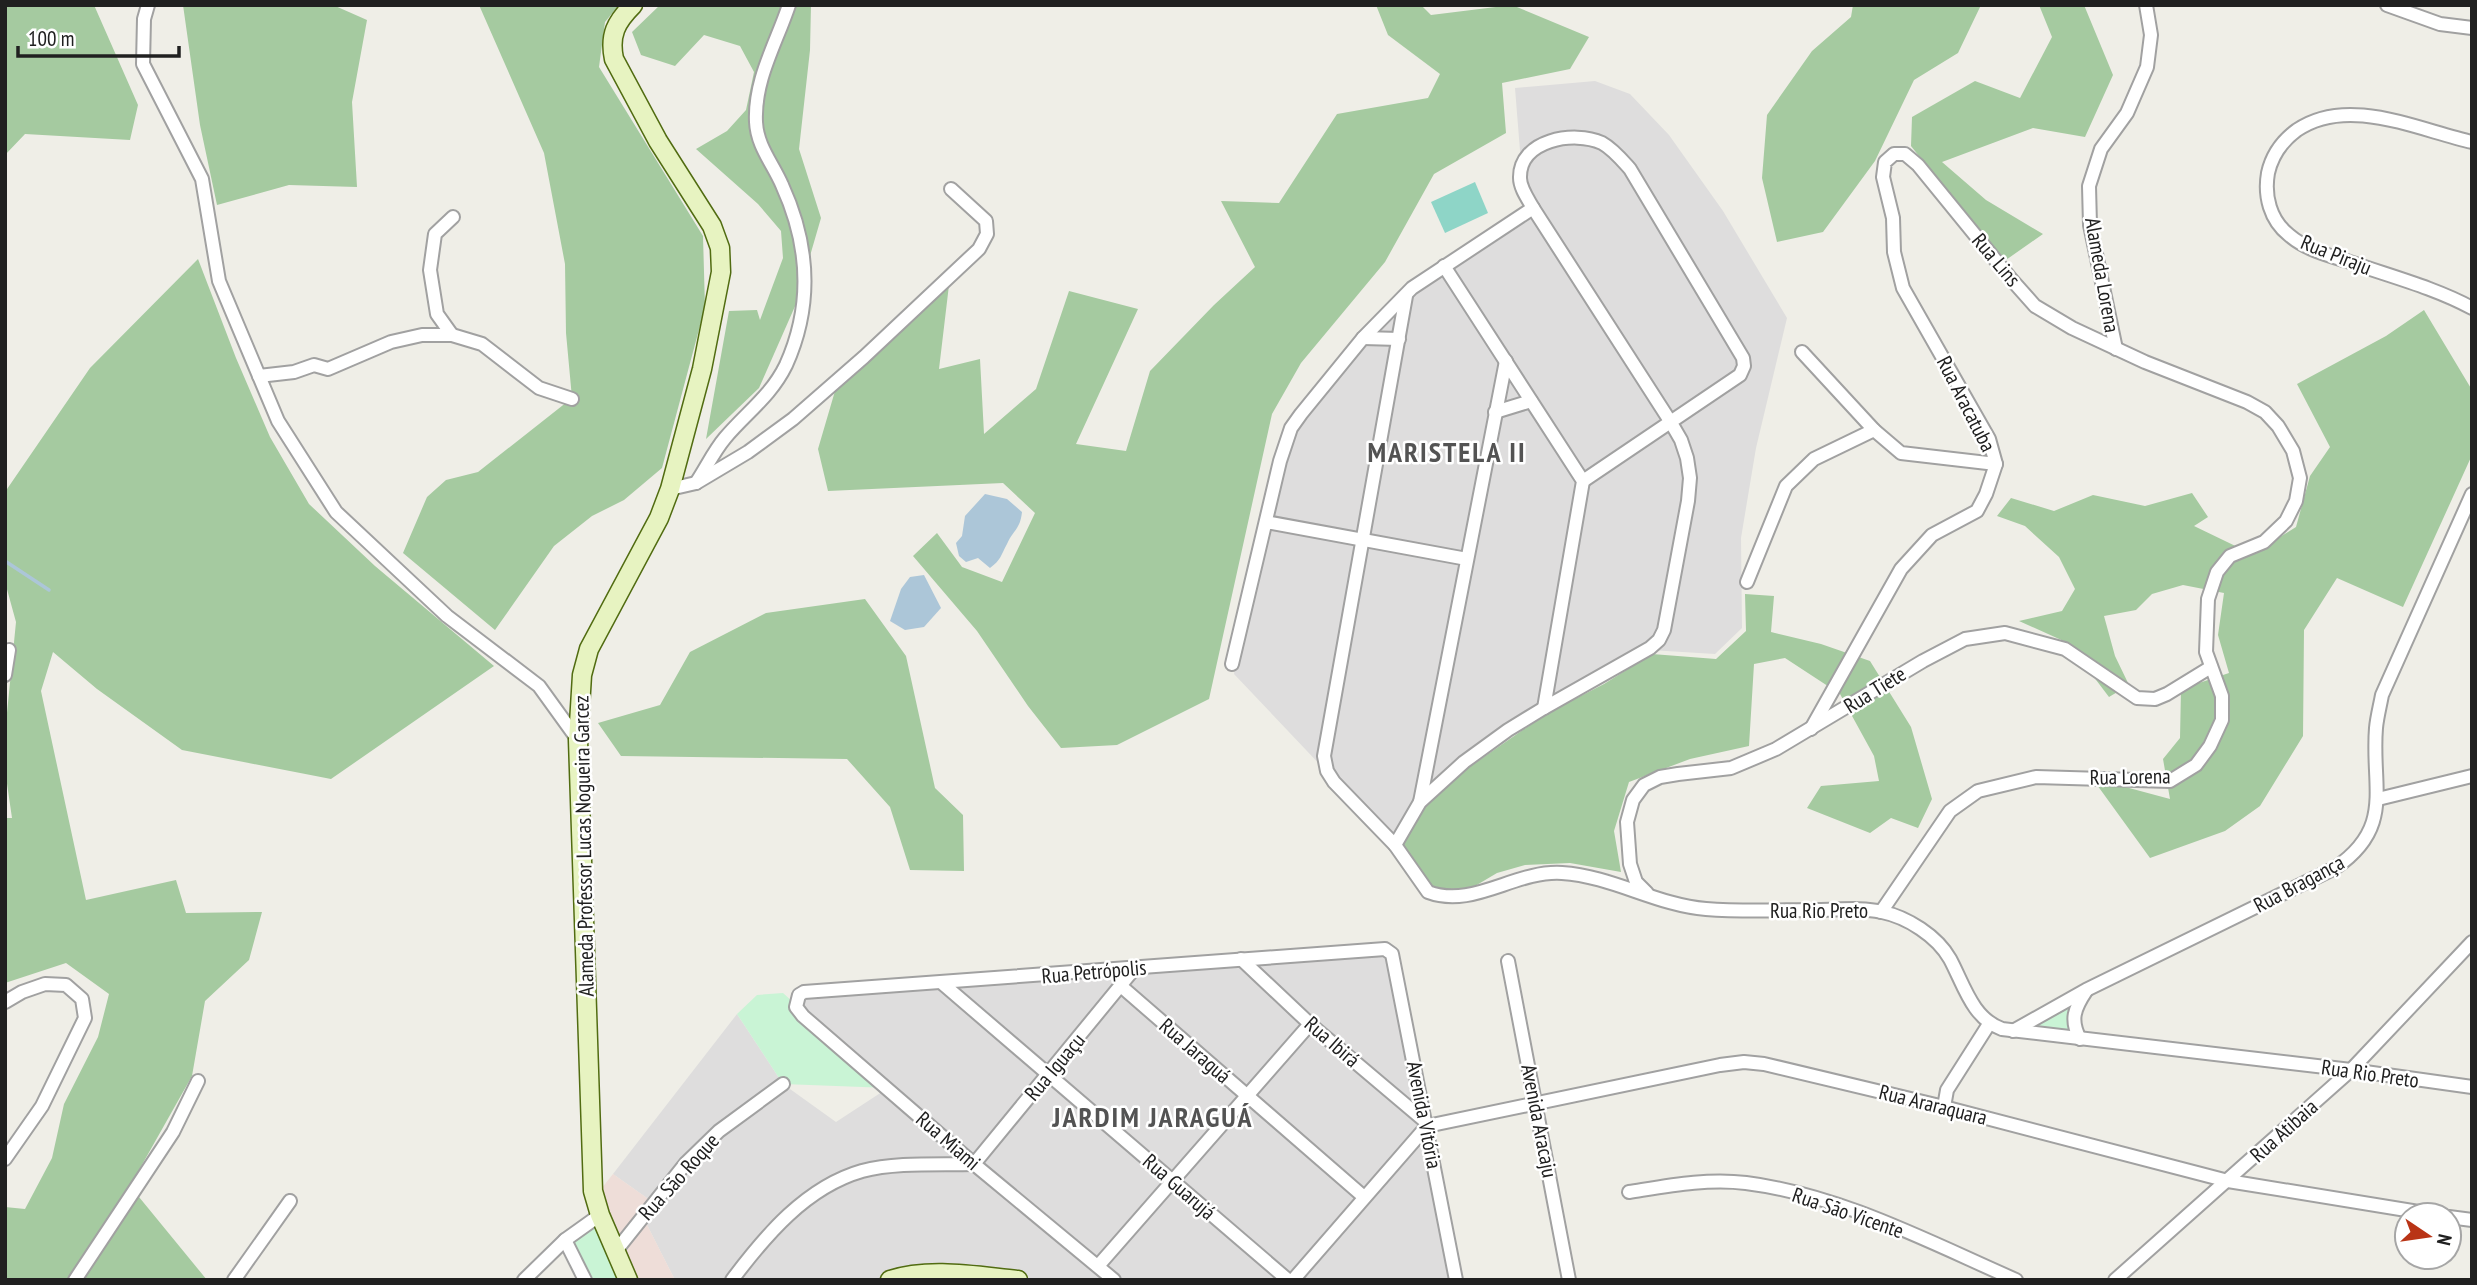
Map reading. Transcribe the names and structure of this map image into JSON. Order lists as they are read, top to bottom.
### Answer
{
  "streets": {
    "main road": ["Alameda Professor Lucas Nogueira Garcez"],
    "street": [
      "Rua Piraju",
      "Rua Lins",
      "Alameda Lorena",
      "Rua Aracatuba",
      "Rua Tiete",
      "Rua Lorena",
      "Rua Bragança",
      "Rua Rio Preto",
      "Rua Petrópolis",
      "Rua Ibirá",
      "Rua Jaraguá",
      "Rua Iguaçu",
      "Rua Araraquara",
      "Avenida Vitória",
      "Avenida Aracaju",
      "Rua Atibaia",
      "Rua Miami",
      "Rua São Roque",
      "Rua Guarujá",
      "Rua São Vicente"
    ]
  },
  "crossings": [
    ["Rua Lins", "Alameda Lorena"],
    ["Rua Lins", "Rua Aracatuba"],
    ["Rua Lins", "Rua Lorena"],
    ["Alameda Lorena", "Rua Lorena"],
    ["Rua Aracatuba", "Rua Tiete"],
    ["Rua Tiete", "Rua Lorena"],
    ["Rua Tiete", "Rua Rio Preto"],
    ["Rua Lorena", "Rua Rio Preto"],
    ["Alameda Professor Lucas Nogueira Garcez", "Rua São Roque"],
    ["Rua Bragança", "Rua Rio Preto"],
    ["Rua Rio Preto", "Rua Atibaia"],
    ["Rua Petrópolis", "Rua Ibirá"],
    ["Rua Petrópolis", "Rua Iguaçu"],
    ["Rua Petrópolis", "Avenida Vitória"],
    ["Rua Petrópolis", "Rua Miami"],
    ["Rua Petrópolis", "Rua Guarujá"],
    ["Rua Ibirá", "Rua Araraquara"],
    ["Rua Ibirá", "Avenida Vitória"],
    ["Rua Jaraguá", "Rua Iguaçu"],
    ["Rua Iguaçu", "Rua Miami"],
    ["Rua Iguaçu", "Rua Guarujá"],
    ["Rua Araraquara", "Avenida Vitória"],
    ["Rua Araraquara", "Avenida Aracaju"],
    ["Rua Araraquara", "Rua Atibaia"]
  ],
  "districts": ["MARISTELA II", "JARDIM JARAGUÁ"],
  "scale_bar": "100 m",
  "north": "right"
}
